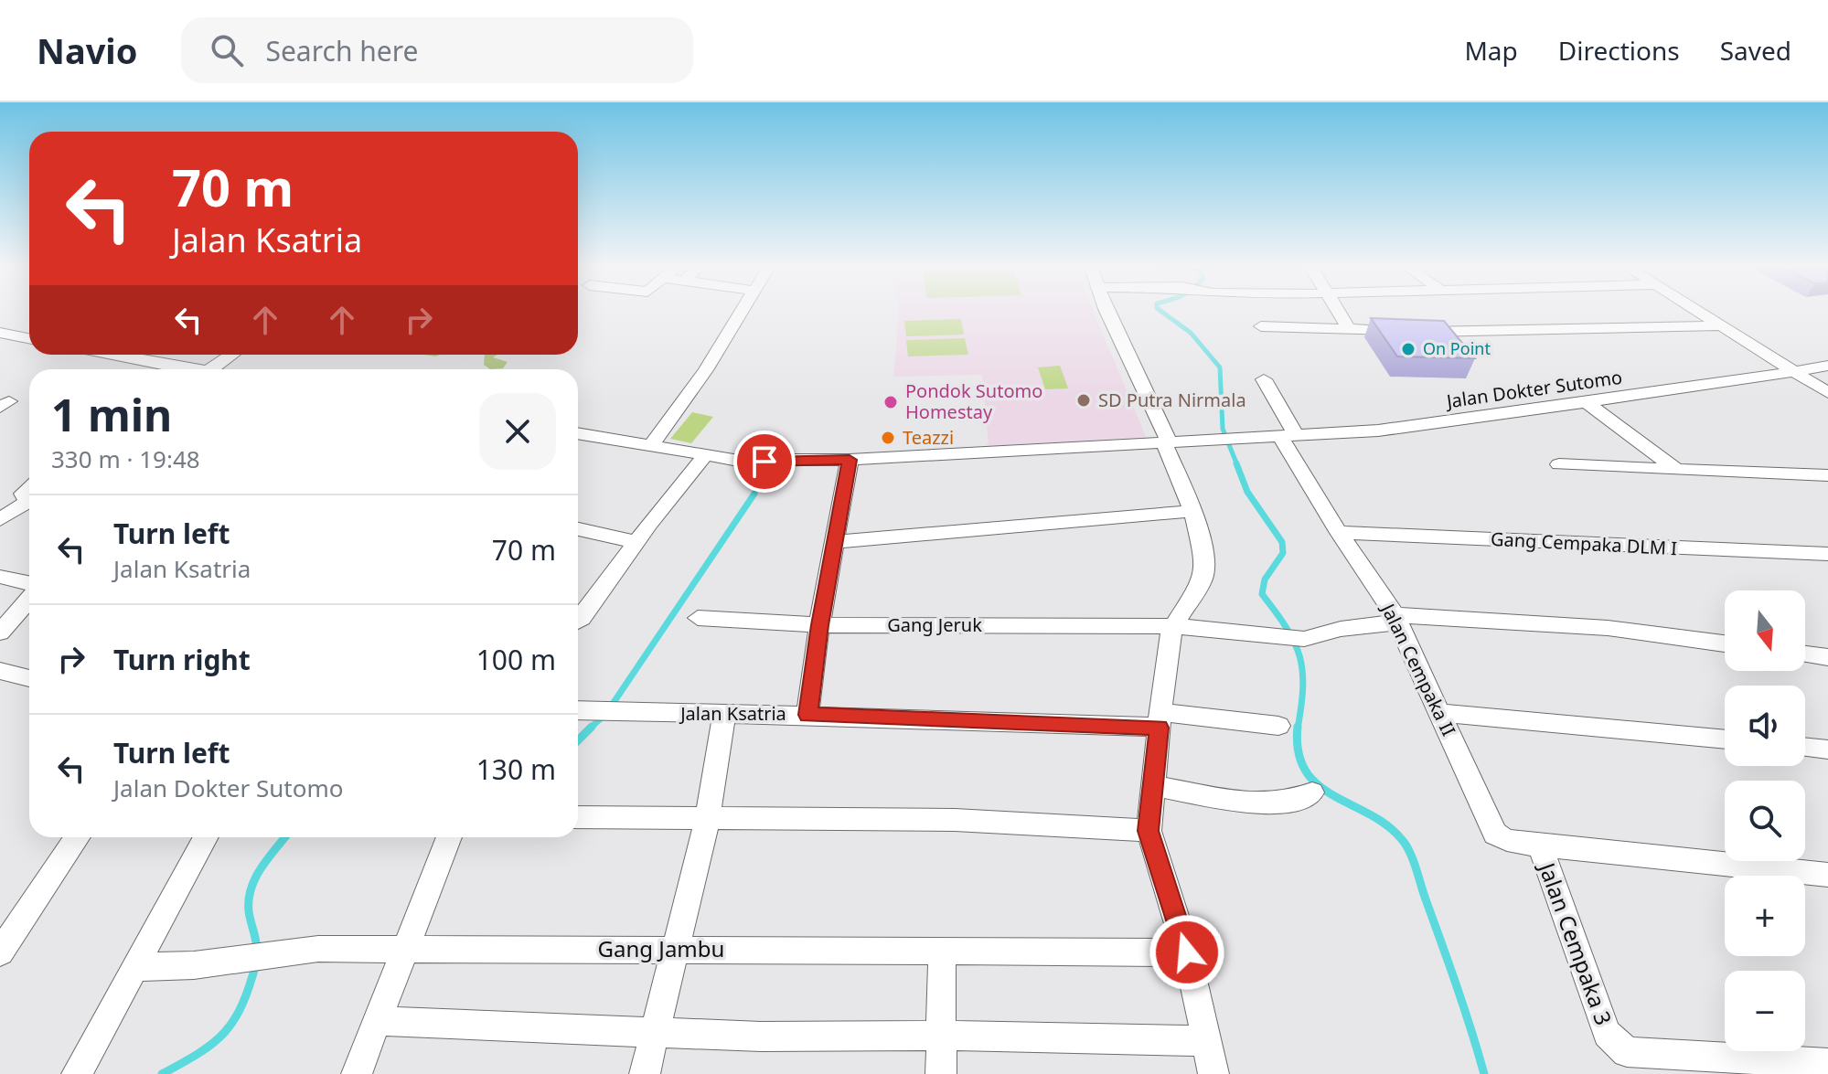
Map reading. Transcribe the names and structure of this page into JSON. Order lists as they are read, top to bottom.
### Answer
{
  "streets": {
    "street": [
      "Jalan Dokter Sutomo",
      "Gang Cempaka DLM I",
      "Gang Jeruk",
      "Jalan Cempaka II",
      "Jalan Ksatria",
      "Jalan Cempaka 3",
      "Gang Jambu"
    ]
  },
  "crossings": [
    ["Jalan Dokter Sutomo", "Jalan Cempaka II"],
    ["Gang Cempaka DLM I", "Jalan Cempaka II"],
    ["Gang Jeruk", "Jalan Cempaka II"],
    ["Jalan Cempaka II", "Jalan Cempaka 3"]
  ],
  "places": [
    "On Point",
    "SD Putra Nirmala",
    "Pondok Sutomo Homestay",
    "Teazzi"
  ],
  "north": "bottom",
  "page": {
    "header": "Navio",
    "search": "Search here",
    "nav": ["Map", "Directions", "Saved"],
    "turn": ["70 m", "Jalan Ksatria"],
    "heading": ["1 min", "330 m · 19:48"],
    "list": [
      {
        "name": "Turn left",
        "note": "Jalan Ksatria",
        "value": "70 m"
      },
      {
        "name": "Turn right",
        "value": "100 m"
      },
      {
        "name": "Turn left",
        "note": "Jalan Dokter Sutomo",
        "value": "130 m"
      }
    ],
    "map_buttons": ["+", "−"]
  }
}
